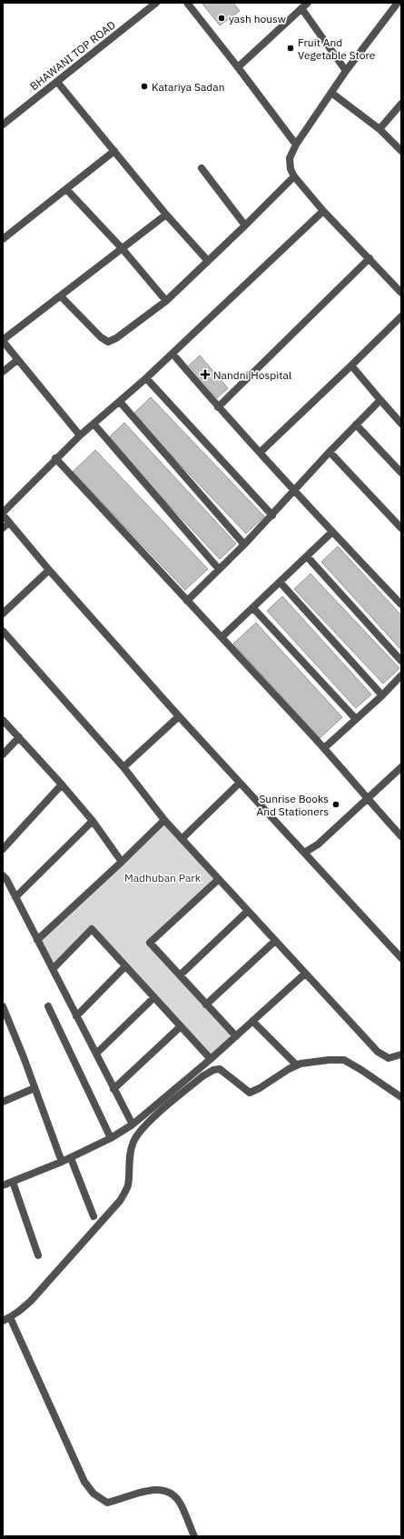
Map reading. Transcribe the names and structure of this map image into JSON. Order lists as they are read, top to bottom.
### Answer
{
  "streets": {
    "street": ["BHAWANI TOP ROAD"]
  },
  "parks": ["Madhuban Park"],
  "places": {
    "other": [
      "yash housw",
      "Fruit And Vegetable Store",
      "Katariya Sadan",
      "Sunrise Books And Stationers"
    ],
    "health": ["Nandni Hospital"]
  }
}
